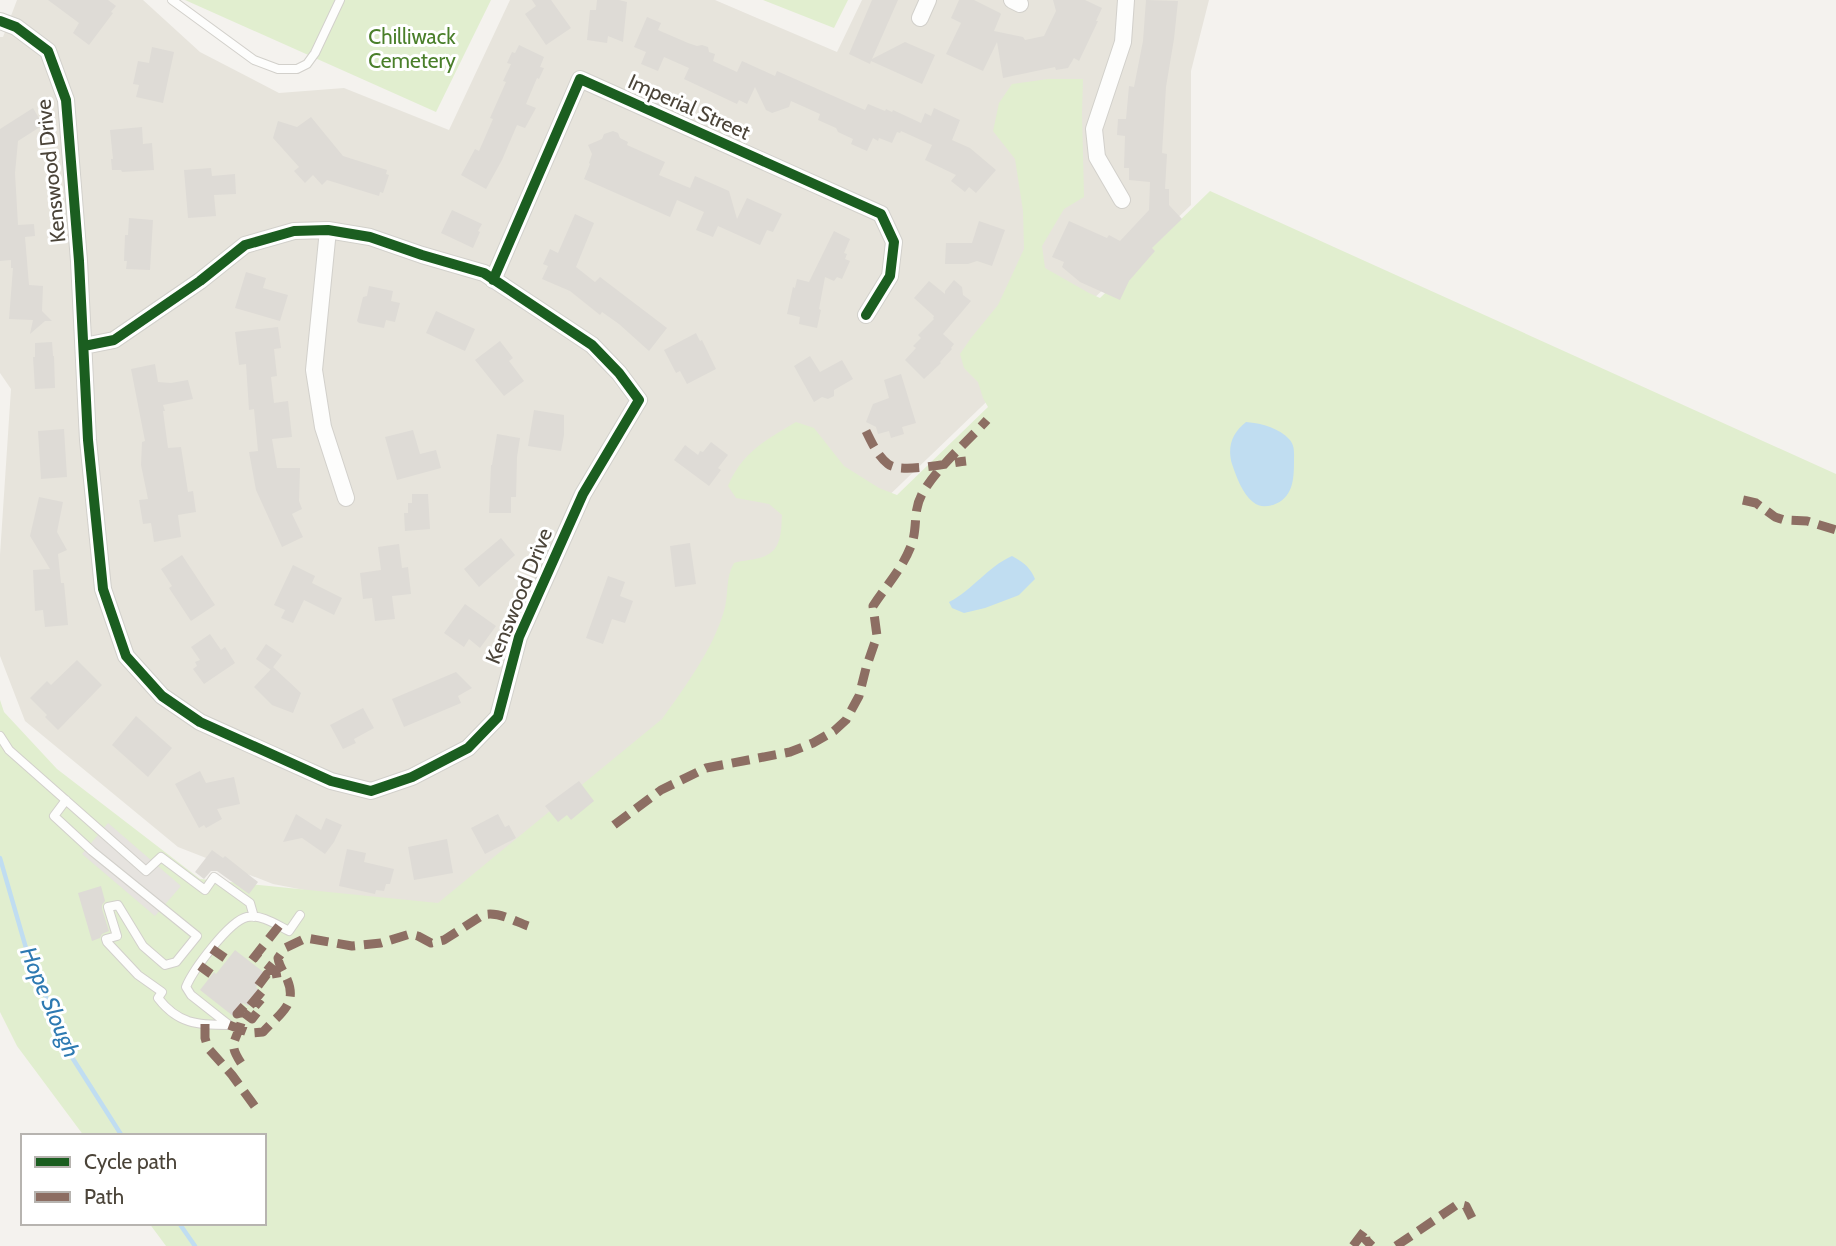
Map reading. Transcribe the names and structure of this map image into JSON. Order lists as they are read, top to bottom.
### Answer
{
  "streets": {
    "street": ["Imperial Street", "Kenswood Drive"]
  },
  "crossings": [
    ["Imperial Street", "Kenswood Drive"]
  ],
  "water": ["Hope Slough"],
  "parks": ["Chilliwack Cemetery"],
  "legend": ["Cycle path", "Path"]
}
